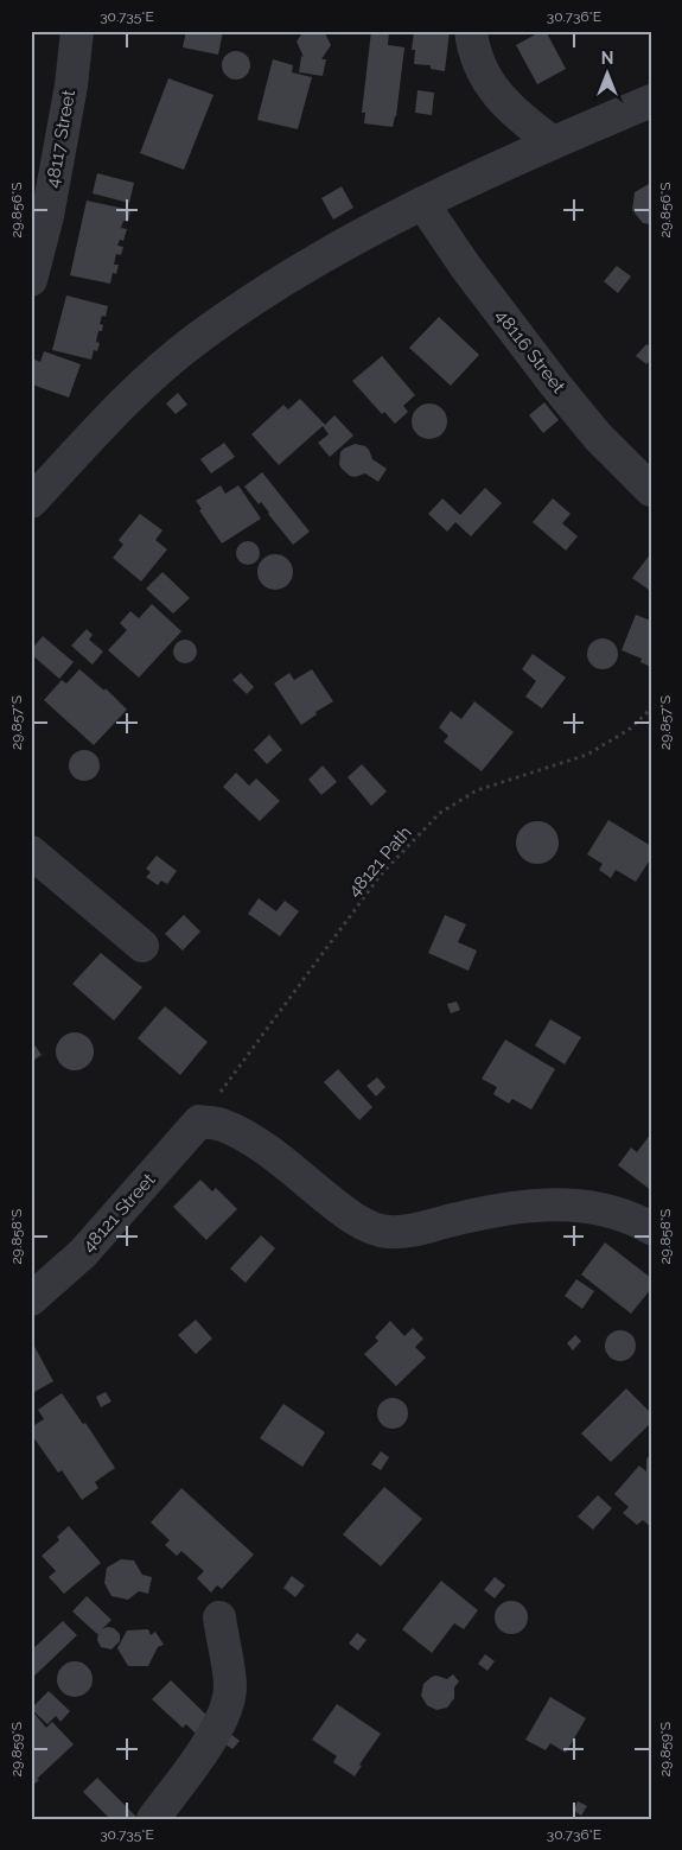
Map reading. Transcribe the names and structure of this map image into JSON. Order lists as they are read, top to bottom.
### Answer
{
  "streets": {
    "street": ["48117 Street", "48116 Street", "48121 Street"],
    "path": ["48121 Path"]
  },
  "crossings": [
    ["48121 Path", "48121 Street"]
  ],
  "north": "top",
  "coordinates": [
    "30.735°E",
    "30.736°E",
    "29.856°S",
    "29.857°S",
    "29.858°S",
    "29.859°S"
  ]
}
